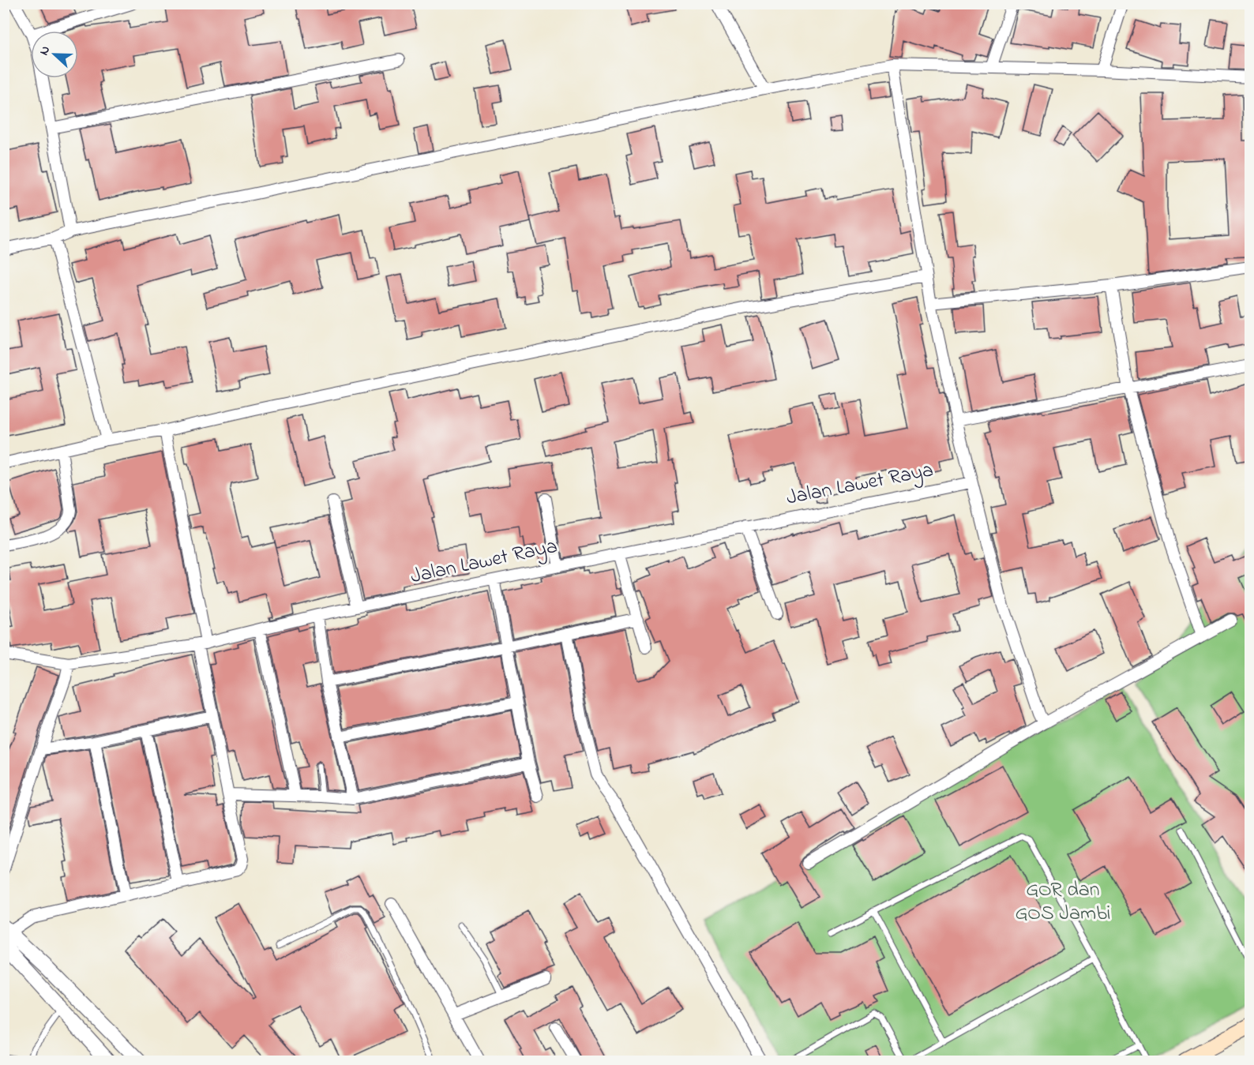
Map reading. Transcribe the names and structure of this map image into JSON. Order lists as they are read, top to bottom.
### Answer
{
  "streets": {
    "street": ["Jalan Lawet Raya"]
  },
  "parks": ["GOR dan GOS Jambi"],
  "north": "left"
}
